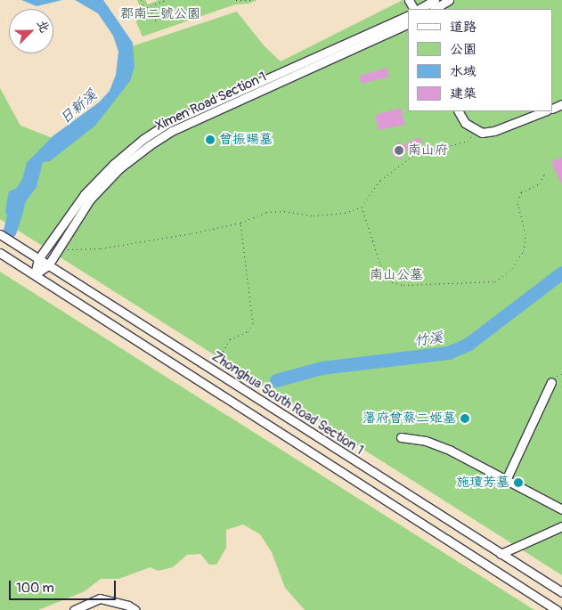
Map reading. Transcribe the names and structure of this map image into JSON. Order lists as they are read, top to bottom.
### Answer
{
  "streets": {
    "street": ["Ximen Road Section 1", "Zhonghua South Road Section 1"]
  },
  "crossings": [
    ["Ximen Road Section 1", "Zhonghua South Road Section 1"]
  ],
  "water": ["日新溪", "竹溪"],
  "parks": ["郡南二號公園", "南山公墓"],
  "places": [
    "曾振暘墓",
    "南山府",
    "藩府曾蔡二姬墓",
    "施瓊芳墓"
  ],
  "legend": [
    "道路",
    "公園",
    "水域",
    "建築"
  ],
  "scale_bar": "100 m",
  "north": "top right"
}
